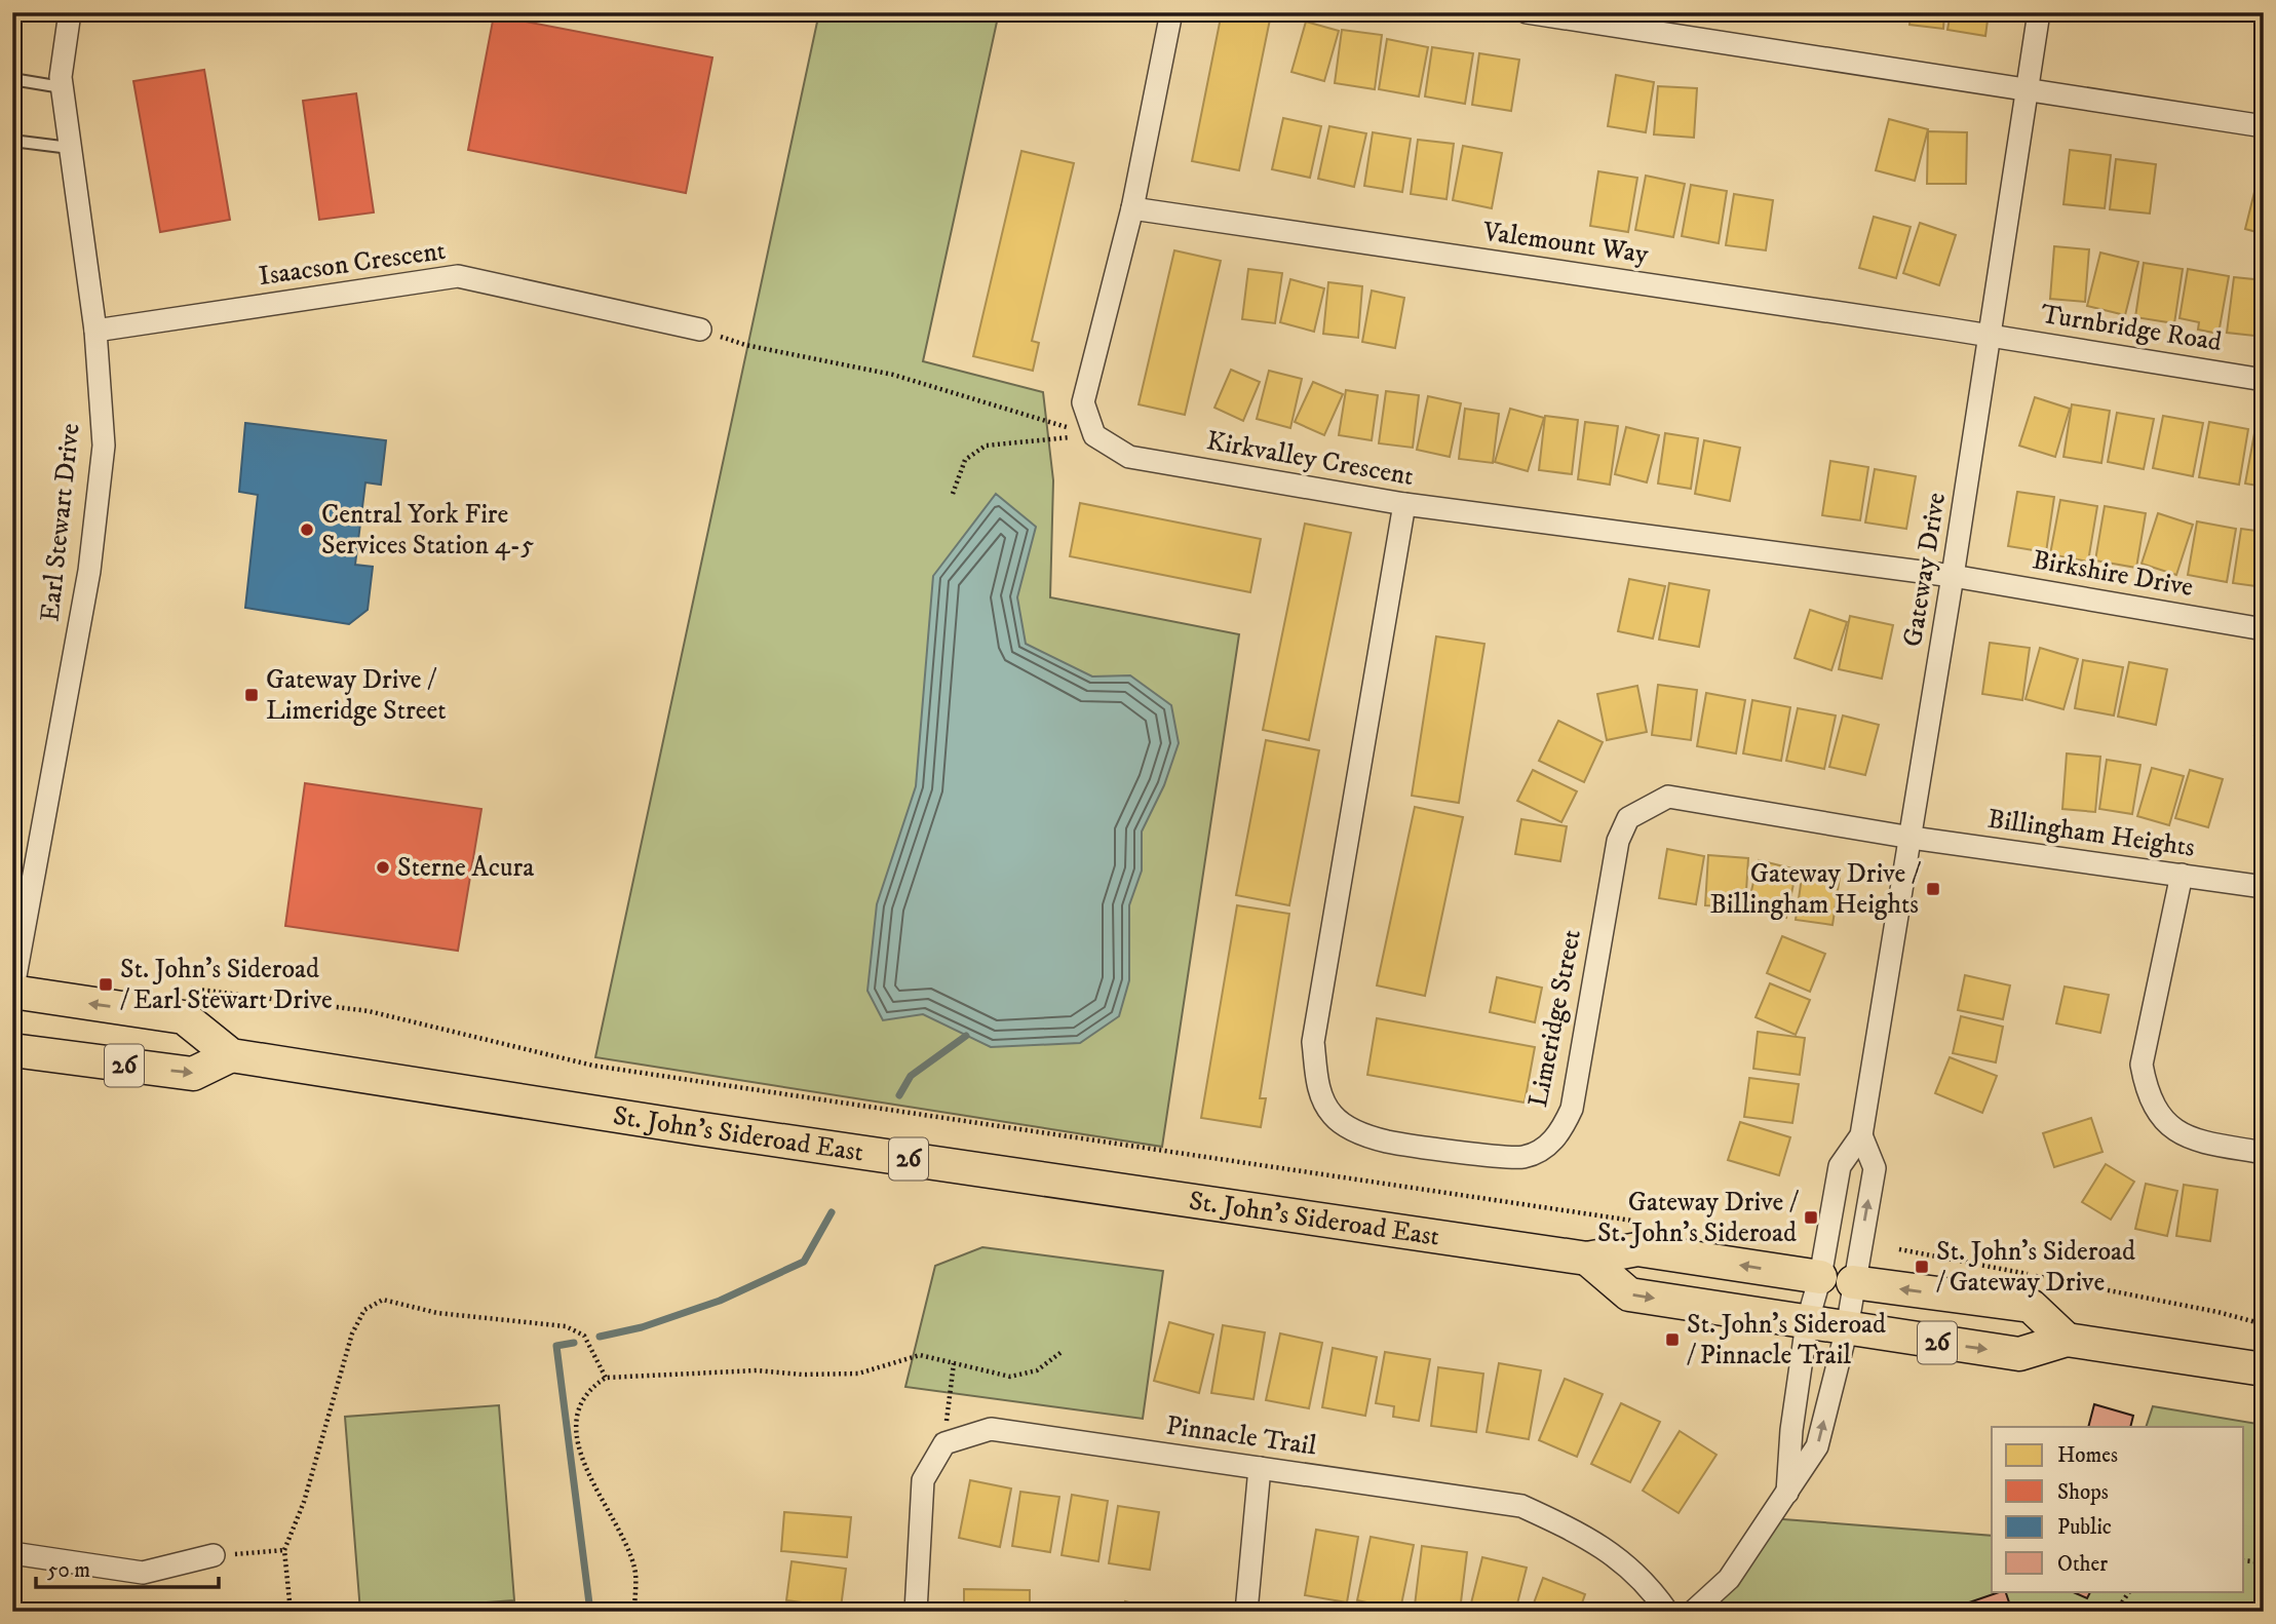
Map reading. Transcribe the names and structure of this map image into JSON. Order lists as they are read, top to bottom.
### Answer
{
  "streets": {
    "main road": ["26", "St. John's Sideroad East"],
    "street": [
      "Valemount Way",
      "Isaacson Crescent",
      "Turnbridge Road",
      "Kirkvalley Crescent",
      "Earl Stewart Drive",
      "Gateway Drive",
      "Birkshire Drive",
      "Billingham Heights",
      "Limeridge Street",
      "Pinnacle Trail"
    ]
  },
  "crossings": [
    ["Valemount Way", "Turnbridge Road"],
    ["Valemount Way", "Gateway Drive"],
    ["Isaacson Crescent", "Earl Stewart Drive"],
    ["Turnbridge Road", "Gateway Drive"],
    ["Kirkvalley Crescent", "Gateway Drive"],
    ["Kirkvalley Crescent", "Birkshire Drive"],
    ["Kirkvalley Crescent", "Limeridge Street"],
    ["Earl Stewart Drive", "St. John's Sideroad East"],
    ["Gateway Drive", "Birkshire Drive"],
    ["Gateway Drive", "Billingham Heights"],
    ["Gateway Drive", "Limeridge Street"],
    ["Gateway Drive", "St. John's Sideroad East"],
    ["Billingham Heights", "Limeridge Street"],
    ["26", "St. John's Sideroad East"]
  ],
  "places": {
    "other": ["Central York Fire Services Station 4-5", "Sterne Acura"],
    "transit": [
      "Gateway Drive / Limeridge Street",
      "Gateway Drive / Billingham Heights",
      "St. John's Sideroad / Earl Stewart Drive",
      "Gateway Drive / St. John's Sideroad",
      "St. John's Sideroad / Gateway Drive",
      "St. John's Sideroad / Pinnacle Trail"
    ]
  },
  "legend": [
    "Homes",
    "Shops",
    "Public",
    "Other"
  ],
  "scale_bar": "50 m"
}
